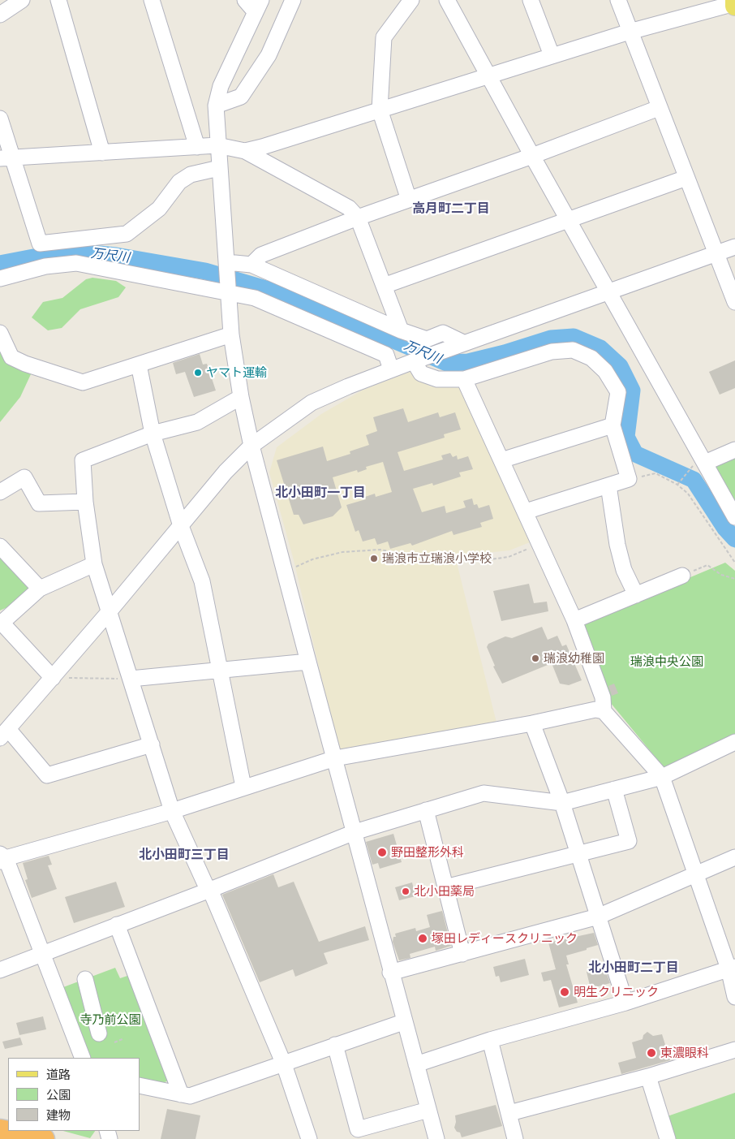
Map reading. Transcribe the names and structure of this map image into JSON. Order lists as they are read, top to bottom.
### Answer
{
  "districts": [
    "高月町二丁目",
    "北小田町一丁目",
    "北小田町三丁目",
    "北小田町二丁目"
  ],
  "water": ["万尺川"],
  "parks": ["瑞浪中央公園", "寺乃前公園"],
  "places": [
    "ヤマト運輸",
    "瑞浪市立瑞浪小学校",
    "瑞浪幼稚園",
    "野田整形外科",
    "北小田薬局",
    "塚田レディースクリニック",
    "明生クリニック",
    "東濃眼科"
  ],
  "legend": ["道路", "公園", "建物"]
}
